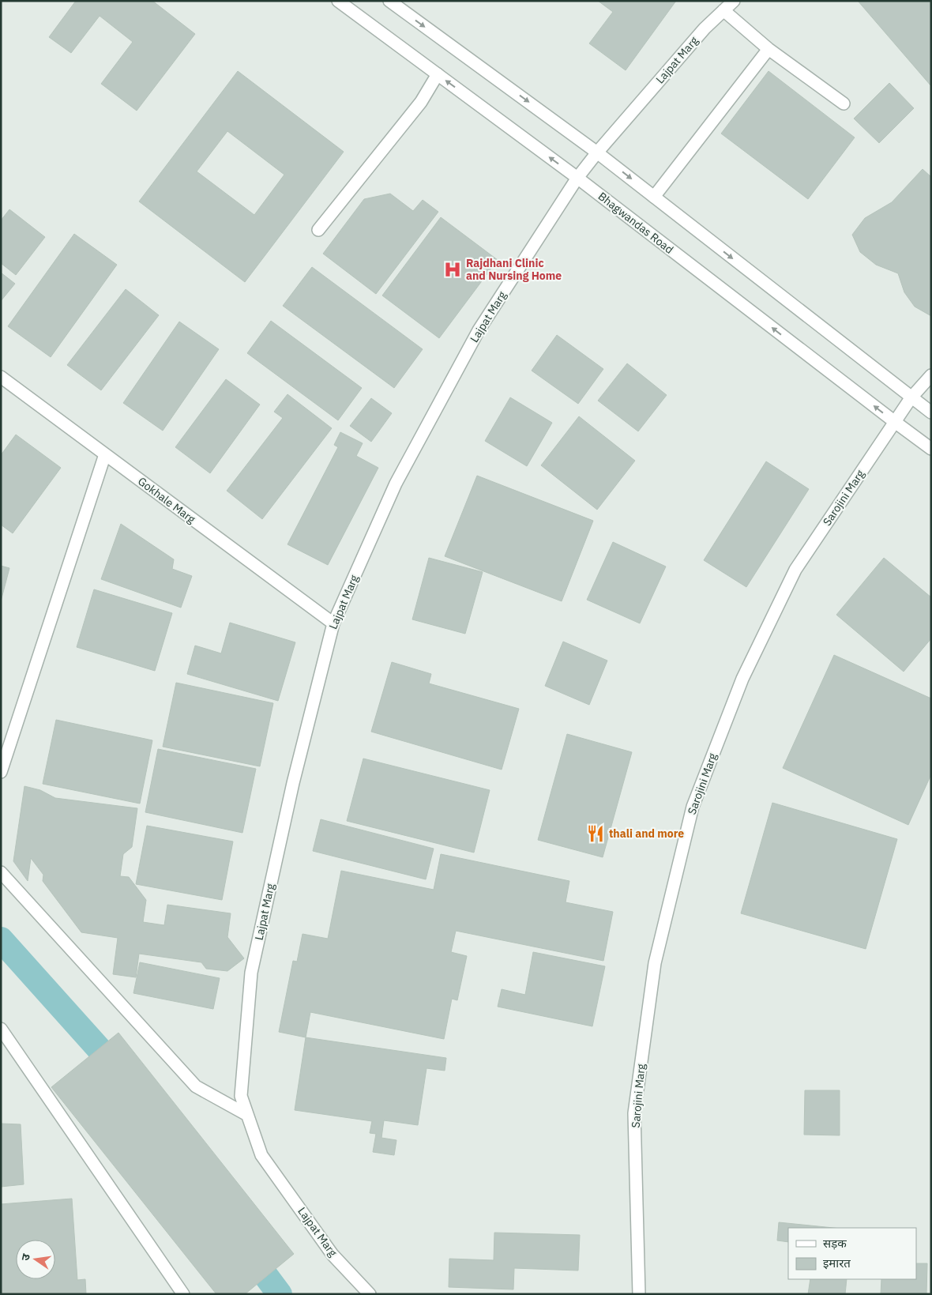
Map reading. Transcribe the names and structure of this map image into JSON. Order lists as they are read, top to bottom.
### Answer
{
  "streets": {
    "street": [
      "Lajpat Marg",
      "Bhagwandas Road",
      "Sarojini Marg",
      "Gokhale Marg"
    ]
  },
  "crossings": [
    ["Lajpat Marg", "Bhagwandas Road"],
    ["Lajpat Marg", "Gokhale Marg"],
    ["Bhagwandas Road", "Sarojini Marg"]
  ],
  "places": {
    "hospital": ["Rajdhani Clinic and Nursing Home"],
    "restaurant": ["thali and more"]
  },
  "legend": ["सड़क", "इमारत"],
  "north": "left"
}
